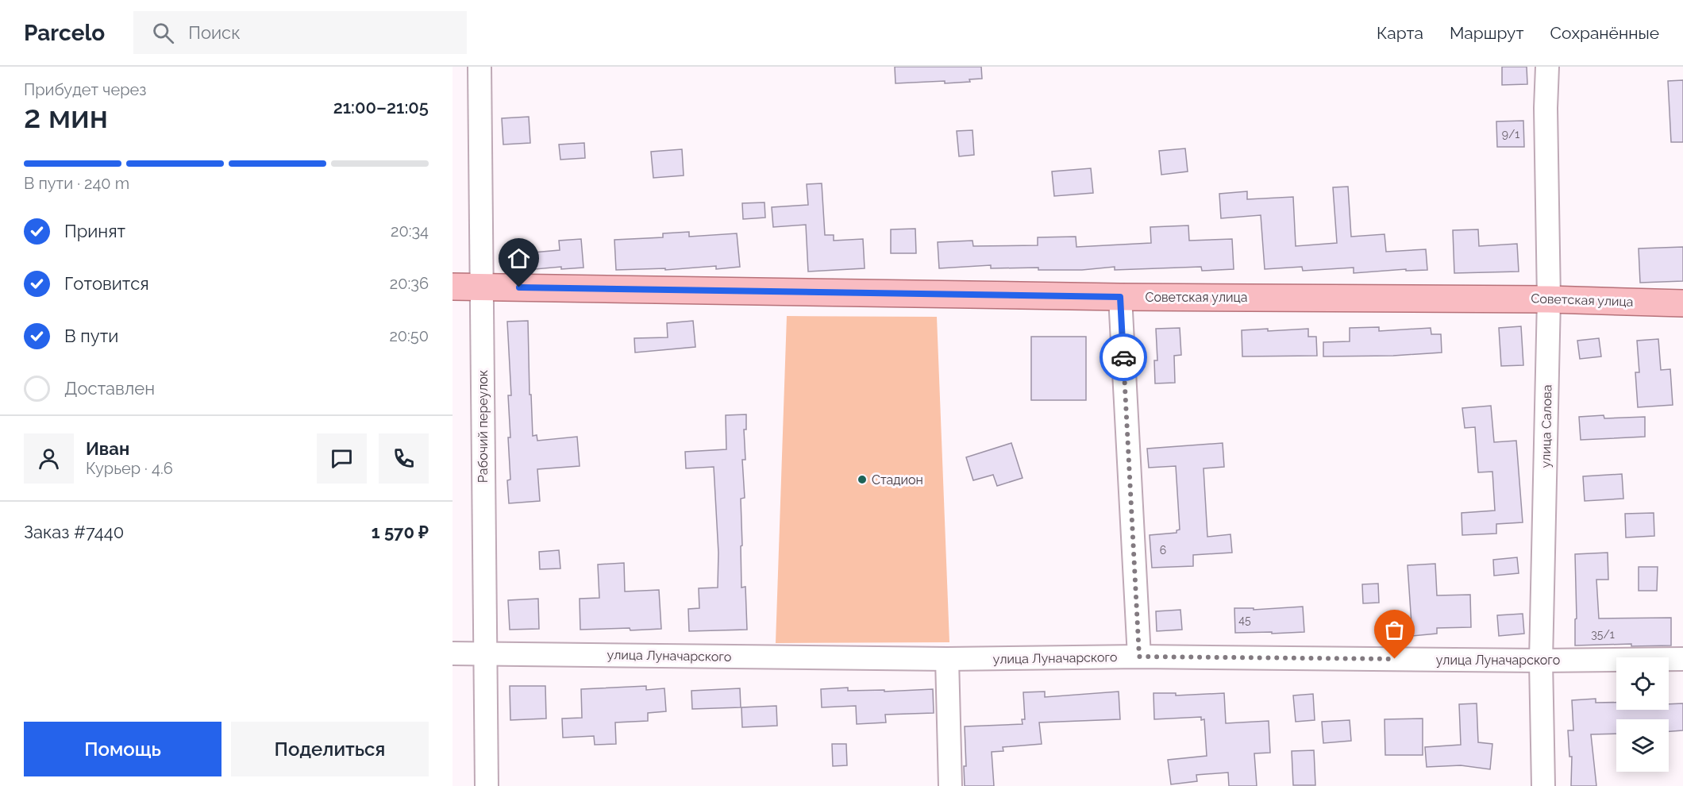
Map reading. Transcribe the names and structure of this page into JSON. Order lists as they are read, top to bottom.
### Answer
{
  "streets": {
    "main road": ["Советская улица"],
    "street": ["Рабочий переулок", "улица Салова", "улица Луначарского"]
  },
  "crossings": [
    ["Советская улица", "Рабочий переулок"],
    ["Советская улица", "улица Салова"],
    ["Рабочий переулок", "улица Луначарского"],
    ["улица Салова", "улица Луначарского"]
  ],
  "places": ["Стадион"],
  "house_numbers": [
    "9/1",
    "6",
    "45",
    "35/1"
  ],
  "page": {
    "header": "Parcelo",
    "search": "Поиск",
    "nav": ["Карта", "Маршрут", "Сохранённые"],
    "heading": ["2 мин", "Прибудет через", "21:00–21:05"],
    "panel": [
      "Иван",
      "Курьер · 4.6",
      "Заказ #7440",
      "1 570 ₽"
    ],
    "bar": "В пути · 240 m",
    "list": [
      ["Принят", "20:34"],
      ["Готовится", "20:36"],
      ["В пути", "20:50"],
      "Доставлен"
    ],
    "buttons": ["Помощь", "Поделиться"]
  }
}
